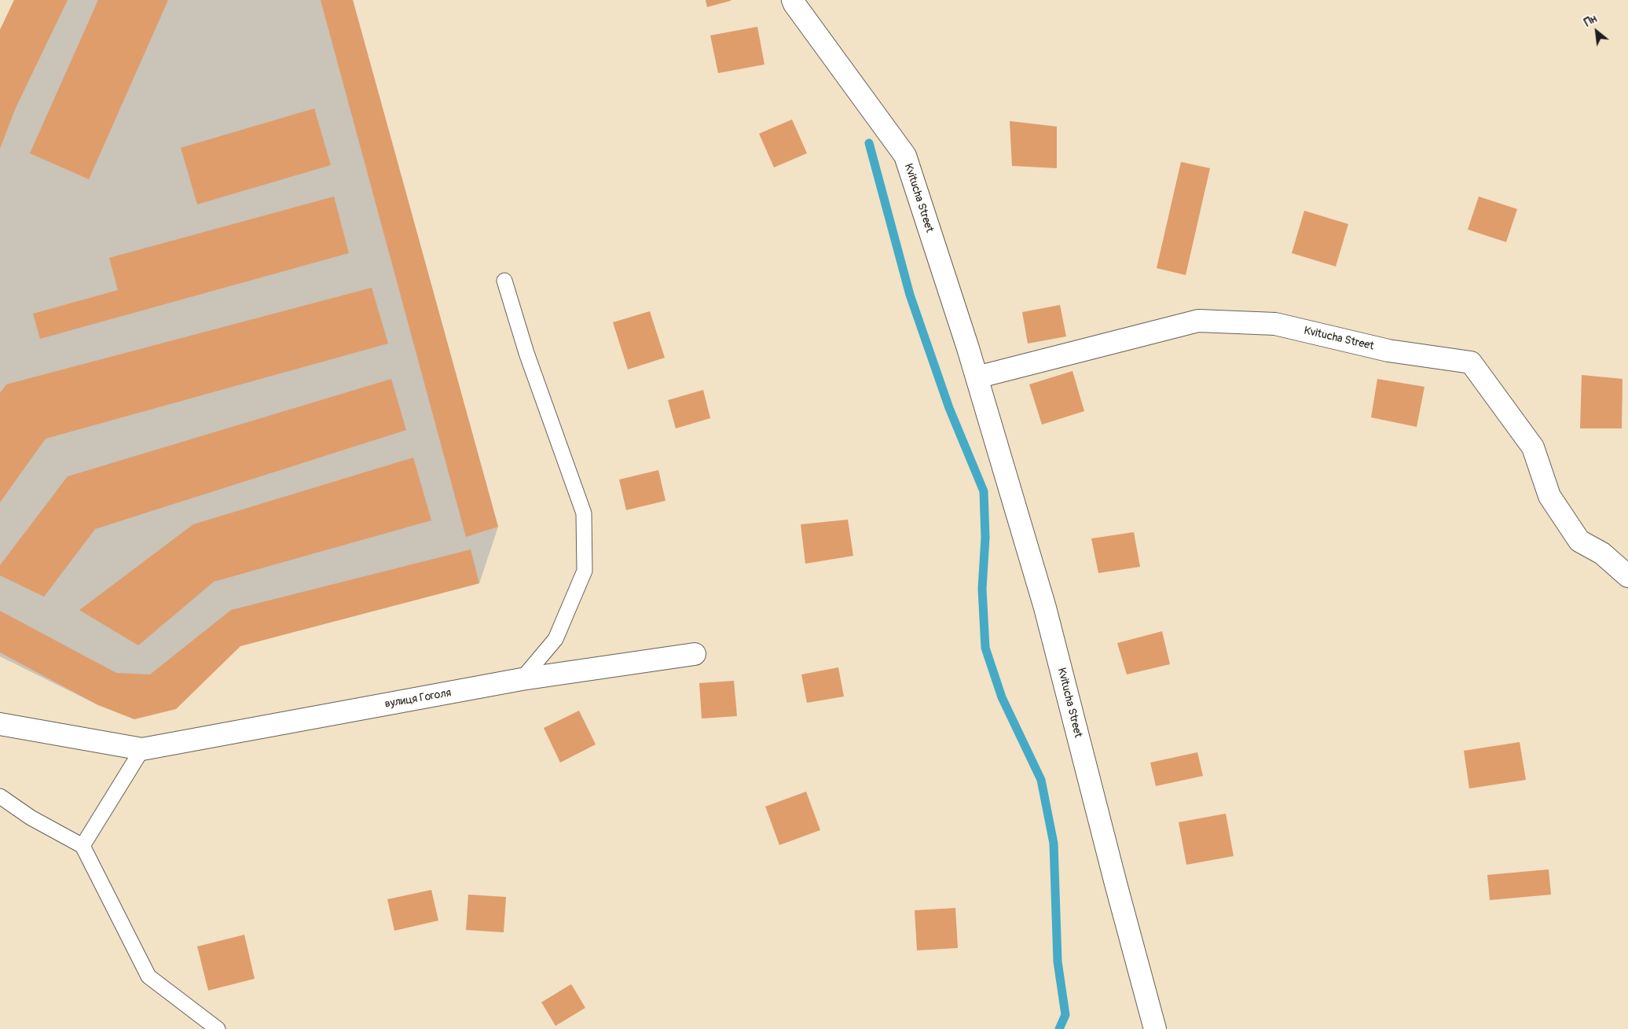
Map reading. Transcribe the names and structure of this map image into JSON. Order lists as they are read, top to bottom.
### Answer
{
  "streets": {
    "street": ["Kvitucha Street", "вулиця Гоголя"]
  },
  "north": "top left"
}
